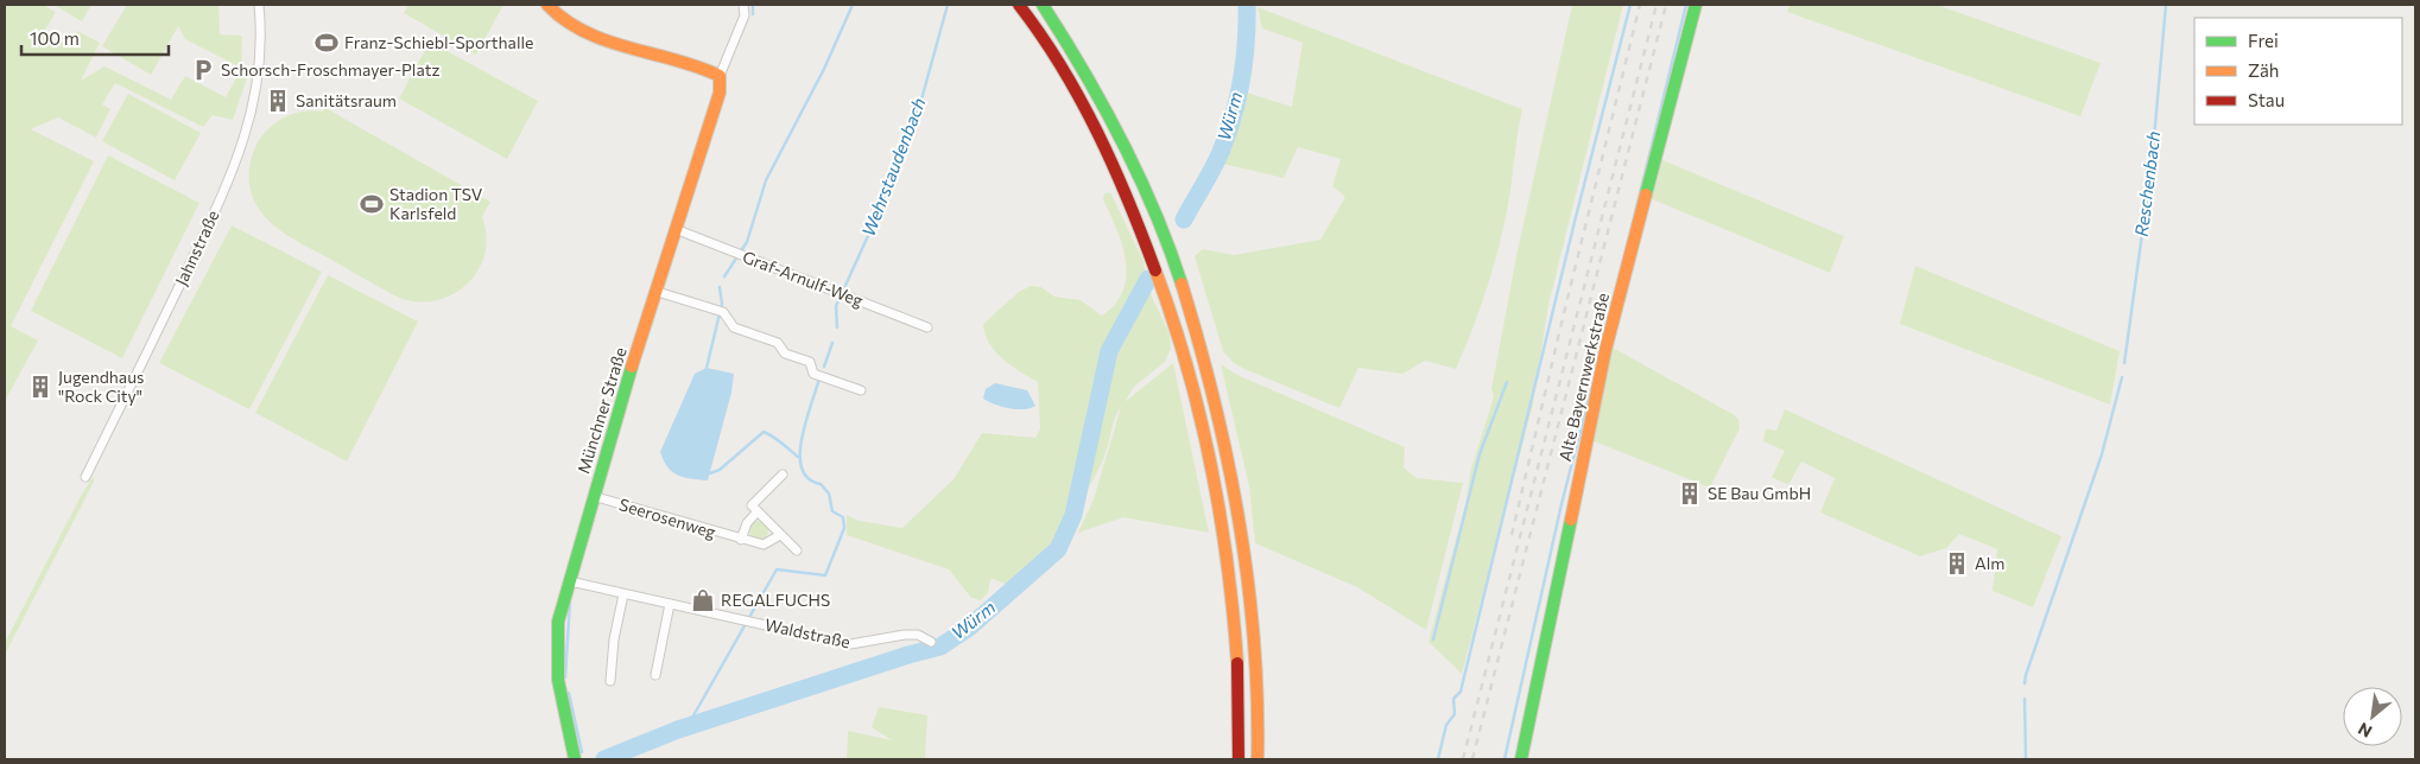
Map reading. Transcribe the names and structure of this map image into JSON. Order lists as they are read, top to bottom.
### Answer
{
  "streets": {
    "main road": ["Alte Bayernwerkstraße", "Münchner Straße"],
    "street": [
      "Jahnstraße",
      "Graf-Arnulf-Weg",
      "Seerosenweg",
      "Waldstraße"
    ]
  },
  "crossings": [
    ["Graf-Arnulf-Weg", "Münchner Straße"],
    ["Münchner Straße", "Seerosenweg"],
    ["Münchner Straße", "Waldstraße"]
  ],
  "water": ["Würm", "Wehrstaudenbach", "Reschenbach"],
  "places": {
    "sports": ["Franz-Schiebl-Sporthalle", "Stadion TSV Karlsfeld"],
    "parking": ["Schorsch-Froschmayer-Platz"],
    "building": [
      "Sanitätsraum",
      "Jugendhaus \"Rock City\"",
      "SE Bau GmbH",
      "Alm"
    ],
    "shop": ["REGALFUCHS"]
  },
  "legend": ["Frei", "Zäh", "Stau"],
  "scale_bar": "100 m",
  "north": "bottom left"
}
